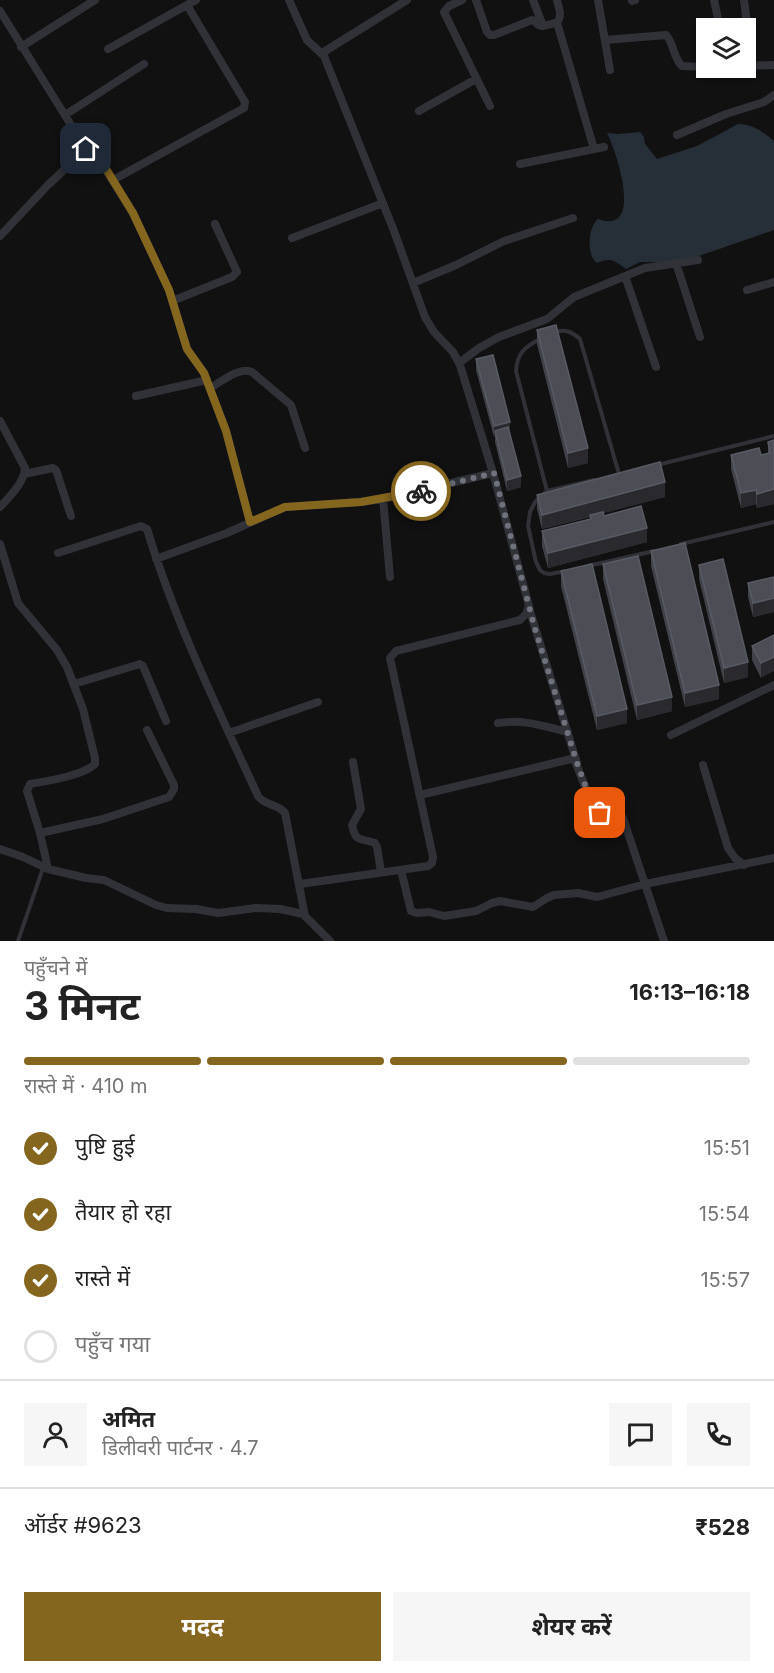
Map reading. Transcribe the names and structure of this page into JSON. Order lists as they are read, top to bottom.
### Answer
{
  "page": {
    "heading": ["3 मिनट", "पहुँचने में", "16:13–16:18"],
    "panel": [
      "अमित",
      "डिलीवरी पार्टनर · 4.7",
      "ऑर्डर #9623",
      "₹528"
    ],
    "bar": "रास्ते में · 410 m",
    "list": [
      ["पुष्टि हुई", "15:51"],
      ["तैयार हो रहा", "15:54"],
      ["रास्ते में", "15:57"],
      "पहुँच गया"
    ],
    "buttons": ["मदद", "शेयर करें"]
  }
}
